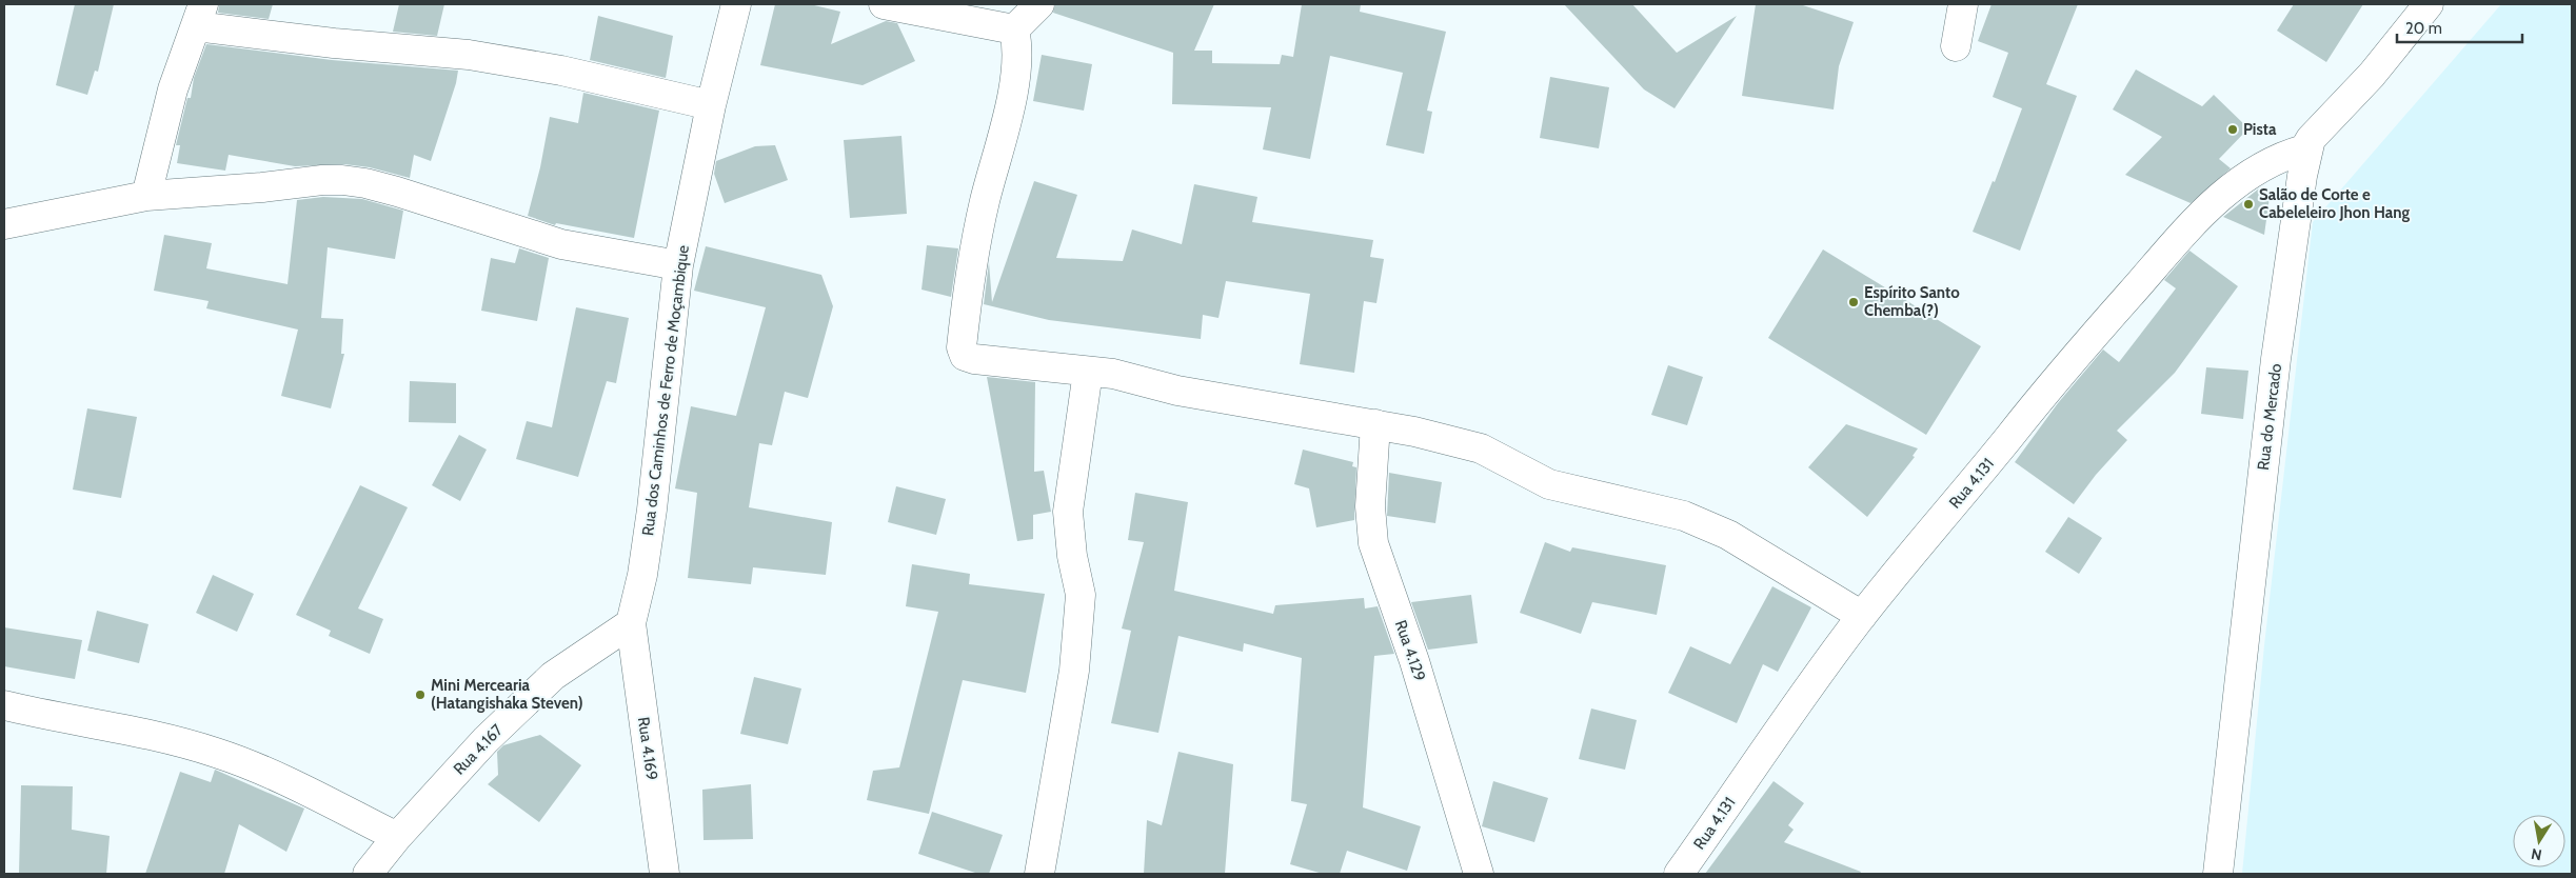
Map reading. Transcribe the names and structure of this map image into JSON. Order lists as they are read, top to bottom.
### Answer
{
  "streets": {
    "street": [
      "Rua dos Caminhos de Ferro de Moçambique",
      "Rua do Mercado",
      "Rua 4.131",
      "Rua 4.129",
      "Rua 4.169",
      "Rua 4.167"
    ]
  },
  "crossings": [
    ["Rua dos Caminhos de Ferro de Moçambique", "Rua 4.169"],
    ["Rua dos Caminhos de Ferro de Moçambique", "Rua 4.167"],
    ["Rua do Mercado", "Rua 4.131"],
    ["Rua 4.169", "Rua 4.167"]
  ],
  "places": [
    "Pista",
    "Salão de Corte e Cabeleleiro Jhon Hang",
    "Espírito Santo Chemba(?)",
    "Mini Mercearia (Hatangishaka Steven)"
  ],
  "scale_bar": "20 m",
  "north": "bottom"
}
